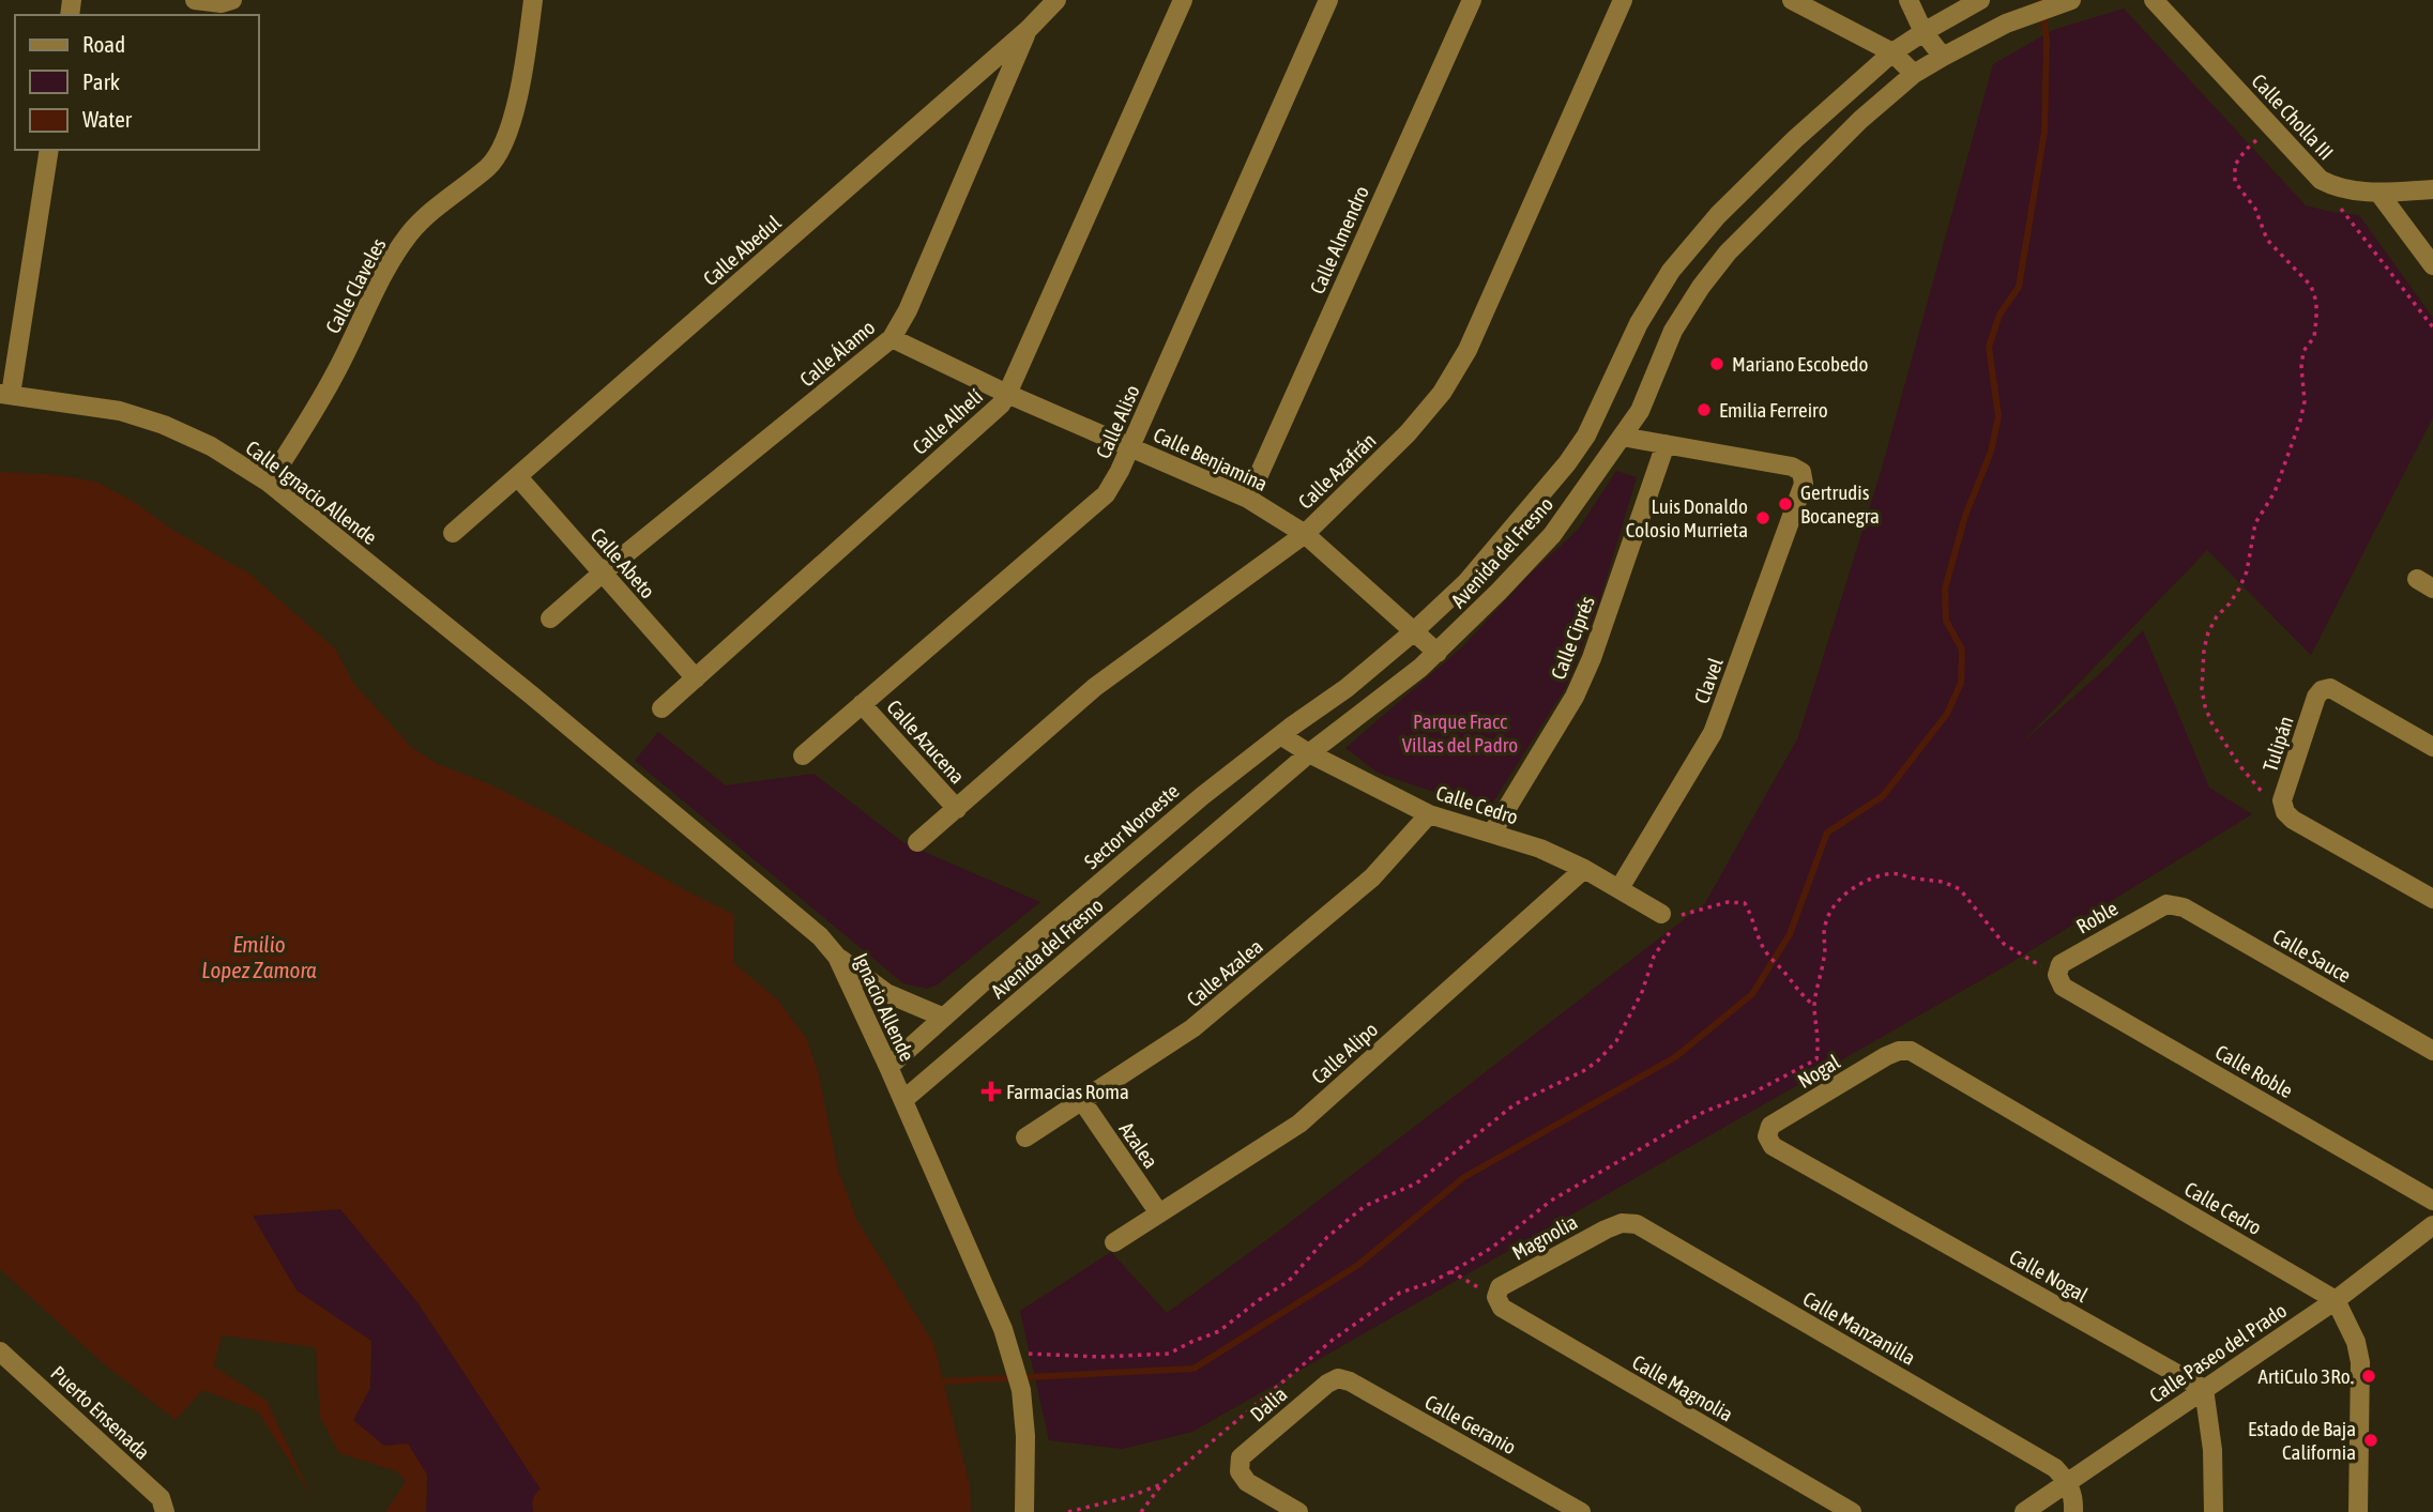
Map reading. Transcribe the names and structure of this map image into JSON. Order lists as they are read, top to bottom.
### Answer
{
  "streets": {
    "street": [
      "Calle Cholla III",
      "Calle Almendro",
      "Calle Abedul",
      "Calle Claveles",
      "Calle Álamo",
      "Calle Alhelí",
      "Calle Aliso",
      "Calle Benjamina",
      "Calle Azafrán",
      "Calle Ignacio Allende",
      "Avenida del Fresno",
      "Calle Abeto",
      "Calle Ciprés",
      "Clavel",
      "Calle Azucena",
      "Tulipán",
      "Calle Cedro",
      "Sector Noroeste",
      "Roble",
      "Calle Sauce",
      "Calle Azalea",
      "Ignacio Allende",
      "Calle Alipo",
      "Nogal",
      "Calle Roble",
      "Azalea",
      "Magnolia",
      "Calle Nogal",
      "Calle Manzanilla",
      "Calle Paseo del Prado",
      "Calle Magnolia",
      "Dalia",
      "Puerto Ensenada",
      "Calle Geranio"
    ]
  },
  "crossings": [
    ["Calle Almendro", "Calle Benjamina"],
    ["Calle Abedul", "Calle Álamo"],
    ["Calle Abedul", "Calle Abeto"],
    ["Calle Claveles", "Calle Ignacio Allende"],
    ["Calle Álamo", "Calle Benjamina"],
    ["Calle Álamo", "Calle Abeto"],
    ["Calle Alhelí", "Calle Benjamina"],
    ["Calle Alhelí", "Calle Abeto"],
    ["Calle Aliso", "Calle Benjamina"],
    ["Calle Aliso", "Calle Azucena"],
    ["Calle Benjamina", "Calle Azafrán"],
    ["Calle Benjamina", "Avenida del Fresno"],
    ["Calle Benjamina", "Sector Noroeste"],
    ["Calle Azafrán", "Calle Azucena"],
    ["Calle Ignacio Allende", "Ignacio Allende"],
    ["Avenida del Fresno", "Calle Cedro"],
    ["Avenida del Fresno", "Sector Noroeste"],
    ["Avenida del Fresno", "Ignacio Allende"],
    ["Calle Ciprés", "Clavel"],
    ["Calle Ciprés", "Calle Cedro"],
    ["Clavel", "Calle Cedro"],
    ["Calle Cedro", "Sector Noroeste"],
    ["Calle Cedro", "Calle Azalea"],
    ["Calle Cedro", "Calle Alipo"],
    ["Calle Cedro", "Nogal"],
    ["Calle Cedro", "Calle Paseo del Prado"],
    ["Sector Noroeste", "Ignacio Allende"],
    ["Roble", "Calle Sauce"],
    ["Roble", "Calle Roble"],
    ["Calle Azalea", "Azalea"],
    ["Calle Alipo", "Azalea"],
    ["Nogal", "Calle Nogal"],
    ["Magnolia", "Calle Manzanilla"],
    ["Magnolia", "Calle Magnolia"],
    ["Calle Nogal", "Calle Paseo del Prado"],
    ["Calle Manzanilla", "Calle Paseo del Prado"],
    ["Dalia", "Calle Geranio"]
  ],
  "water": ["Emilio Lopez Zamora"],
  "parks": ["Parque Fracc Villas del Padro"],
  "places": {
    "other": [
      "Mariano Escobedo",
      "Emilia Ferreiro",
      "Gertrudis Bocanegra",
      "Luis Donaldo Colosio Murrieta",
      "ArtiCulo 3Ro.",
      "Estado de Baja California"
    ],
    "health": ["Farmacias Roma"]
  },
  "legend": ["Road", "Park", "Water"]
}
